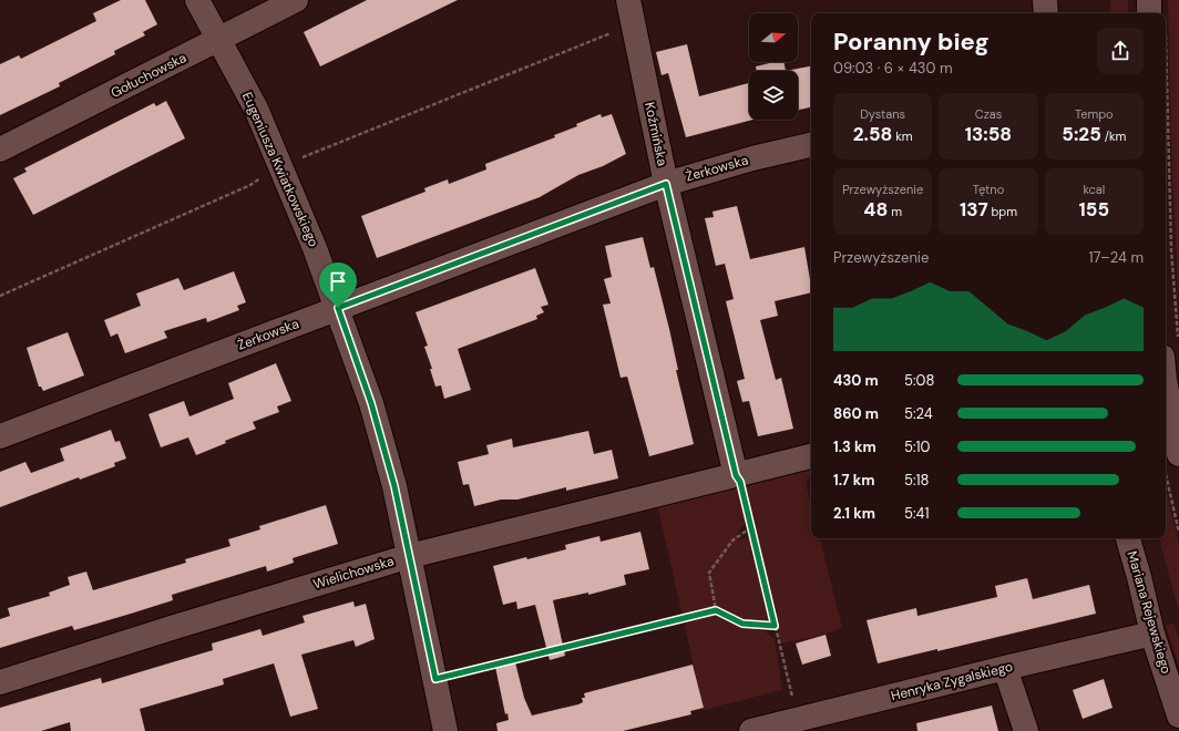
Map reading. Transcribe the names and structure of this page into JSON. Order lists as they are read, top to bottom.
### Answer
{
  "streets": {
    "street": [
      "Gołuchowska",
      "Koźmińska",
      "Żerkowska",
      "Eugeniusza Kwiatkowskiego",
      "Wielichowska",
      "Mariana Rejewskiego",
      "Henryka Zygalskiego"
    ]
  },
  "crossings": [
    ["Gołuchowska", "Eugeniusza Kwiatkowskiego"],
    ["Koźmińska", "Żerkowska"],
    ["Koźmińska", "Wielichowska"],
    ["Żerkowska", "Eugeniusza Kwiatkowskiego"],
    ["Eugeniusza Kwiatkowskiego", "Wielichowska"],
    ["Mariana Rejewskiego", "Henryka Zygalskiego"]
  ],
  "north": "right",
  "page": {
    "heading": ["Poranny bieg", "09:03 · 6 × 430 m"],
    "stats": [
      ["Dystans", "2.58 km"],
      ["Czas", "13:58"],
      ["Tempo", "5:25 /km"],
      ["Przewyższenie", "48 m"],
      ["Tętno", "137 bpm"],
      ["kcal", "155"]
    ],
    "chart": ["Przewyższenie", "17–24 m"],
    "list": [
      {
        "name": "430 m",
        "note": "5:08"
      },
      {
        "name": "860 m",
        "note": "5:24"
      },
      {
        "name": "1.3 km",
        "note": "5:10"
      },
      {
        "name": "1.7 km",
        "note": "5:18"
      },
      {
        "name": "2.1 km",
        "note": "5:41"
      }
    ]
  }
}
